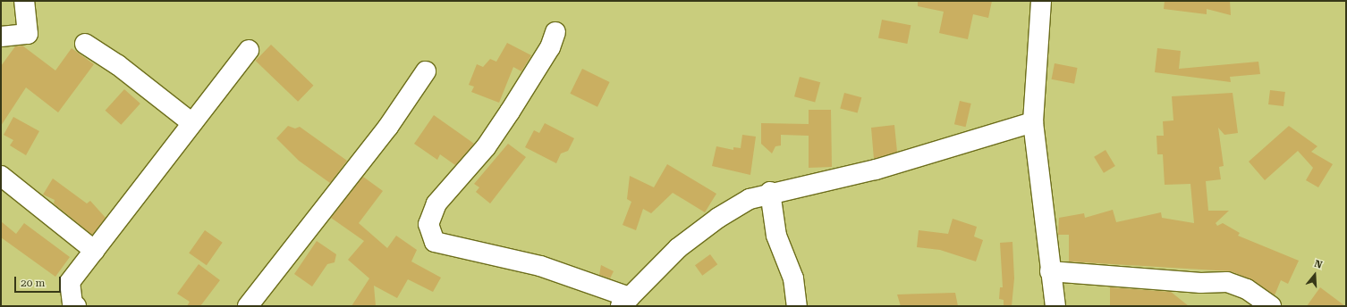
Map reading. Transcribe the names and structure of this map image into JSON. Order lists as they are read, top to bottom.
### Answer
{
  "scale_bar": "20 m",
  "north": "top"
}
